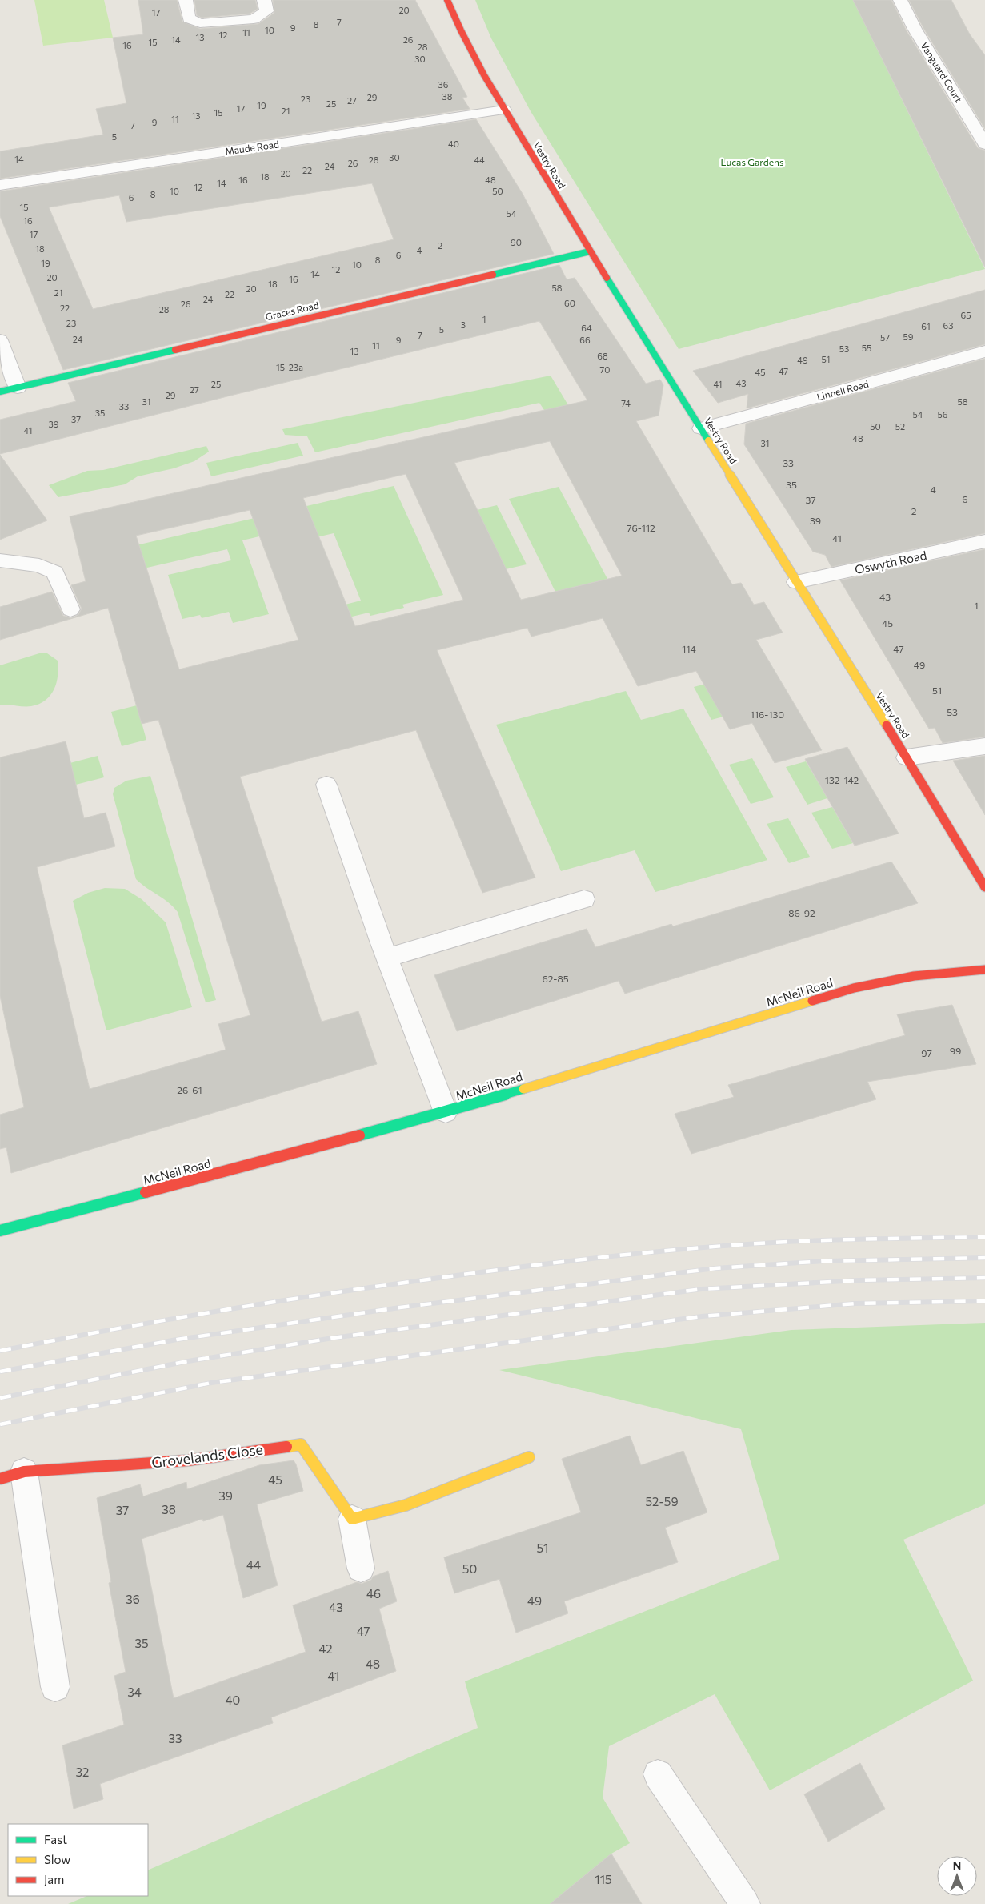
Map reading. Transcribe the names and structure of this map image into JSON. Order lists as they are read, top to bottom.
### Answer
{
  "streets": {
    "street": [
      "Vanguard Court",
      "Maude Road",
      "Vestry Road",
      "Graces Road",
      "Linnell Road",
      "Oswyth Road",
      "McNeil Road",
      "Grovelands Close"
    ]
  },
  "crossings": [
    ["Maude Road", "Vestry Road"],
    ["Vestry Road", "Graces Road"],
    ["Vestry Road", "Linnell Road"],
    ["Vestry Road", "Oswyth Road"]
  ],
  "parks": ["Lucas Gardens"],
  "house_numbers": [
    "20",
    "17",
    "7",
    "8",
    "9",
    "10",
    "11",
    "12",
    "13",
    "14",
    "26",
    "15",
    "16",
    "28",
    "30",
    "36",
    "38",
    "29",
    "23",
    "27",
    "25",
    "19",
    "17",
    "21",
    "15",
    "13",
    "11",
    "9",
    "7",
    "5",
    "40",
    "30",
    "14",
    "28",
    "44",
    "26",
    "24",
    "22",
    "20",
    "18",
    "16",
    "48",
    "14",
    "12",
    "10",
    "50",
    "8",
    "6",
    "15",
    "54",
    "16",
    "17",
    "90",
    "2",
    "18",
    "4",
    "6",
    "8",
    "19",
    "10",
    "12",
    "14",
    "20",
    "16",
    "18",
    "58",
    "20",
    "21",
    "22",
    "24",
    "60",
    "26",
    "22",
    "28",
    "65",
    "1",
    "23",
    "3",
    "63",
    "61",
    "64",
    "5",
    "7",
    "59",
    "57",
    "24",
    "9",
    "66",
    "11",
    "55",
    "53",
    "13",
    "68",
    "51",
    "49",
    "15-23a",
    "70",
    "47",
    "45",
    "43",
    "25",
    "41",
    "27",
    "29",
    "31",
    "58",
    "74",
    "33",
    "35",
    "54",
    "56",
    "37",
    "39",
    "50",
    "52",
    "41",
    "48",
    "31",
    "33",
    "35",
    "4",
    "6",
    "37",
    "2",
    "39",
    "76-112",
    "41",
    "43",
    "1",
    "45",
    "114",
    "47",
    "49",
    "51",
    "53",
    "116-130",
    "132-142",
    "86-92",
    "62-85",
    "99",
    "97",
    "26-61",
    "45",
    "39",
    "52-59",
    "38",
    "37",
    "51",
    "44",
    "50",
    "46",
    "36",
    "49",
    "43",
    "47",
    "35",
    "42",
    "48",
    "41",
    "34",
    "40",
    "33",
    "32",
    "115"
  ],
  "legend": ["Fast", "Slow", "Jam"],
  "north": "top"
}
